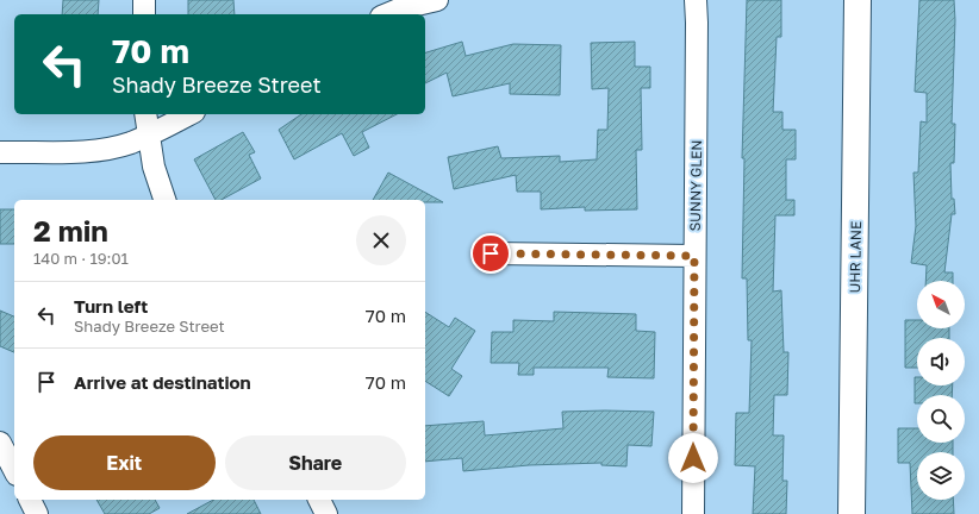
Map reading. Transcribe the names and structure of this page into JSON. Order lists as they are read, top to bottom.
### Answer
{
  "streets": {
    "street": ["SUNNY GLEN", "UHR LANE"]
  },
  "north": "top left",
  "page": {
    "turn": ["70 m", "Shady Breeze Street"],
    "heading": ["2 min", "140 m · 19:01"],
    "list": [
      {
        "name": "Turn left",
        "note": "Shady Breeze Street",
        "value": "70 m"
      },
      {
        "name": "Arrive at destination",
        "value": "70 m"
      }
    ],
    "buttons": ["Exit", "Share"]
  }
}
